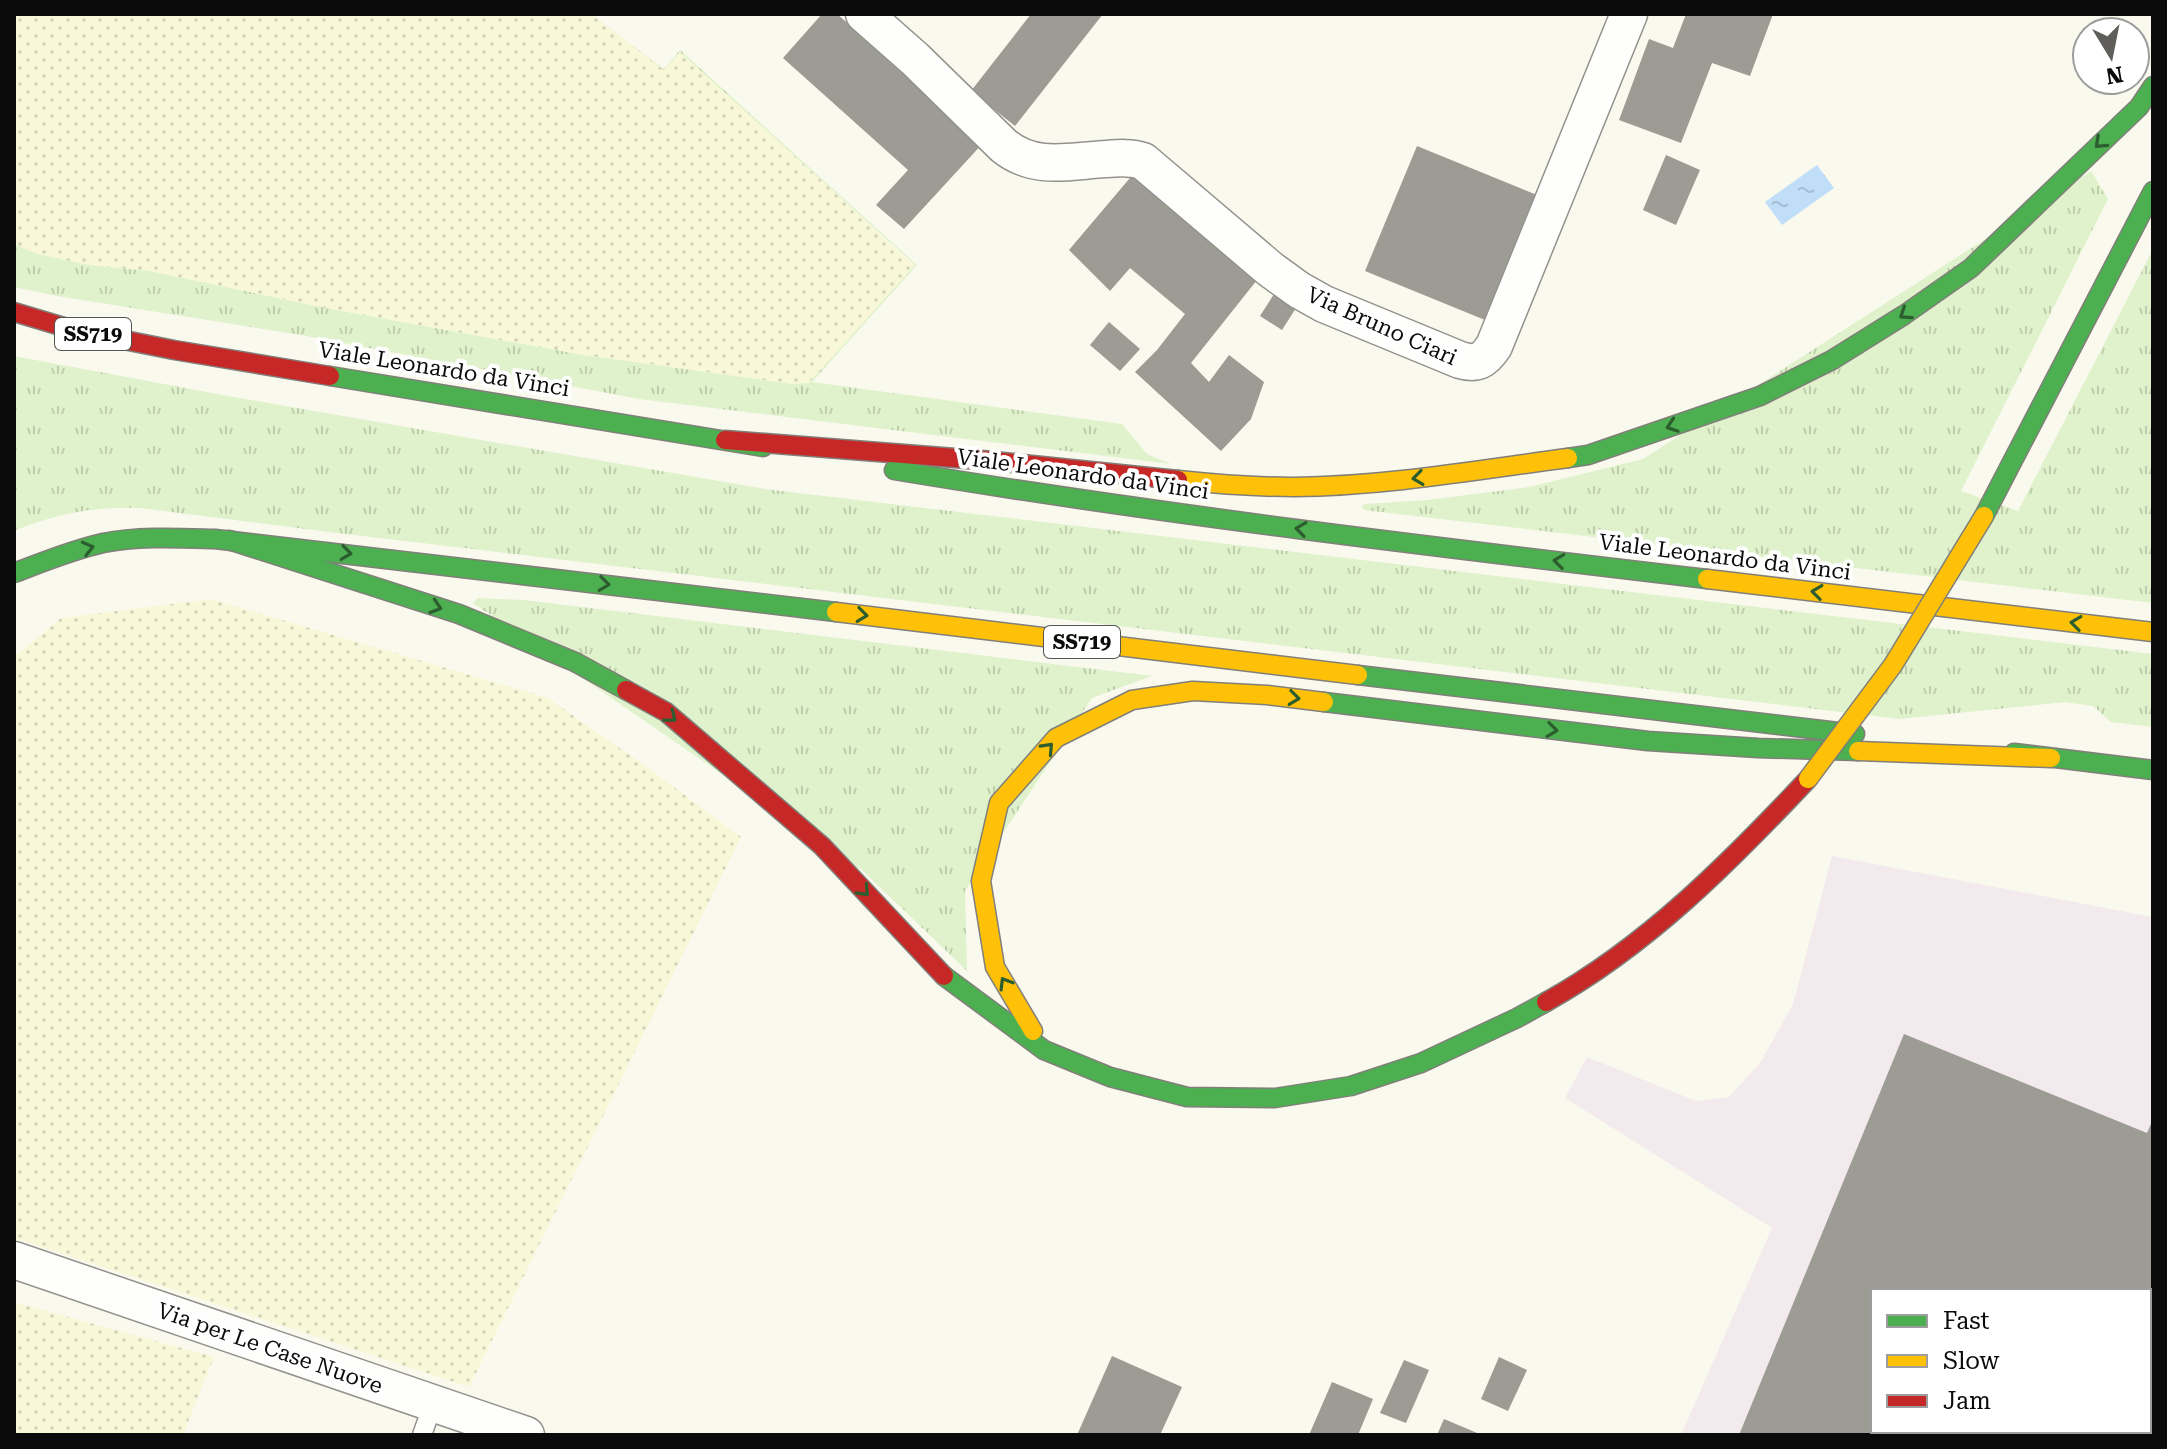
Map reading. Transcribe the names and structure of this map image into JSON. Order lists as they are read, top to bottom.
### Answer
{
  "streets": {
    "main road": ["SS719", "Viale Leonardo da Vinci"],
    "street": ["Via Bruno Ciari", "Via per Le Case Nuove"]
  },
  "legend": ["Fast", "Slow", "Jam"],
  "north": "bottom"
}
